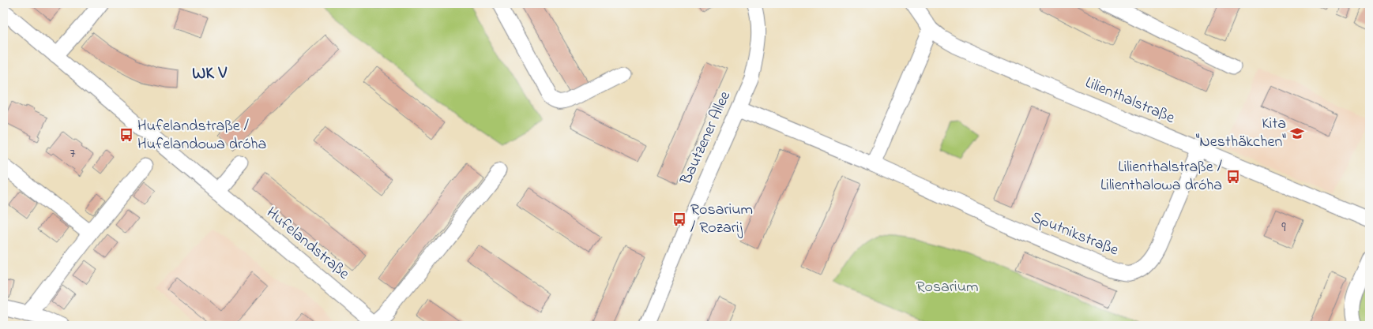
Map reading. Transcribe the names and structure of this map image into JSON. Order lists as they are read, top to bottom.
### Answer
{
  "streets": {
    "street": [
      "Lilienthalstraße",
      "Bautzener Allee",
      "Sputnikstraße",
      "Hufelandstraße"
    ]
  },
  "crossings": [
    ["Lilienthalstraße", "Sputnikstraße"],
    ["Bautzener Allee", "Sputnikstraße"]
  ],
  "districts": ["WK V"],
  "parks": ["Rosarium"],
  "places": {
    "school or university": ["Kita \"Nesthäkchen\""],
    "bus stop": ["Hufelandstraße / Hufelandowa dróha", "Lilienthalstraße / Lilienthalowa dróha", "Rosarium / Rozarij"]
  },
  "house_numbers": ["7", "9"]
}
